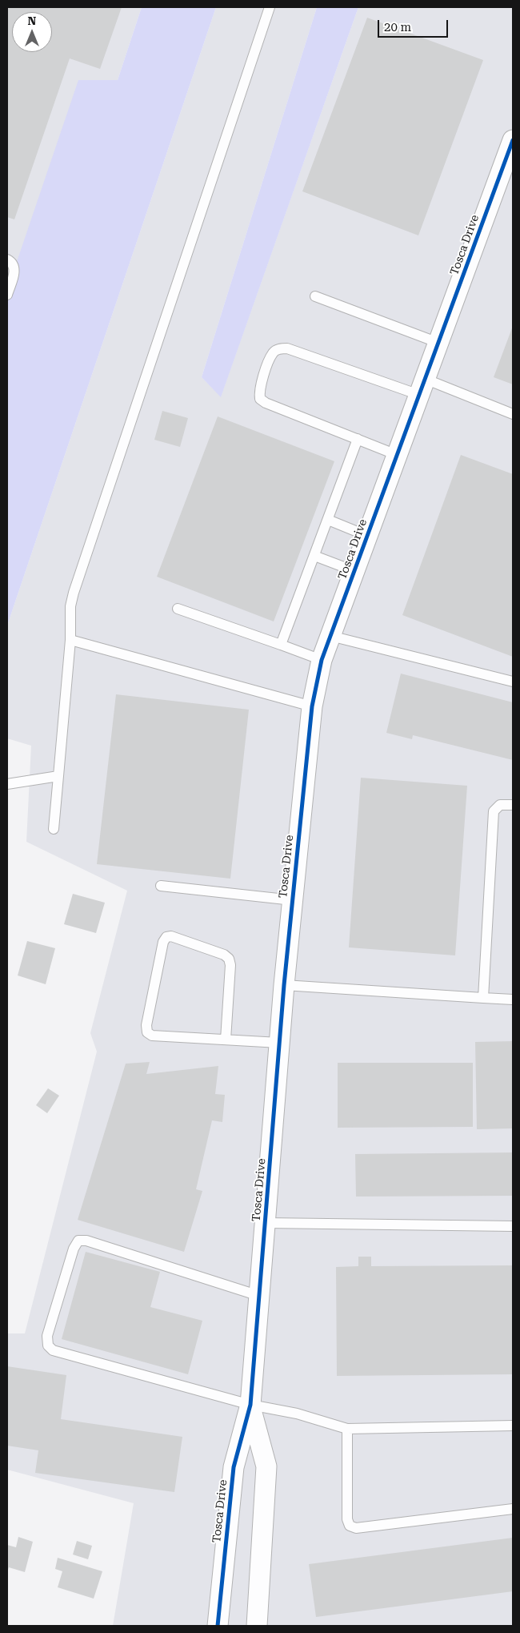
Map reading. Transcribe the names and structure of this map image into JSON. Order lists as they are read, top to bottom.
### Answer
{
  "streets": {
    "street": ["Tosca Drive"]
  },
  "scale_bar": "20 m",
  "north": "top"
}
